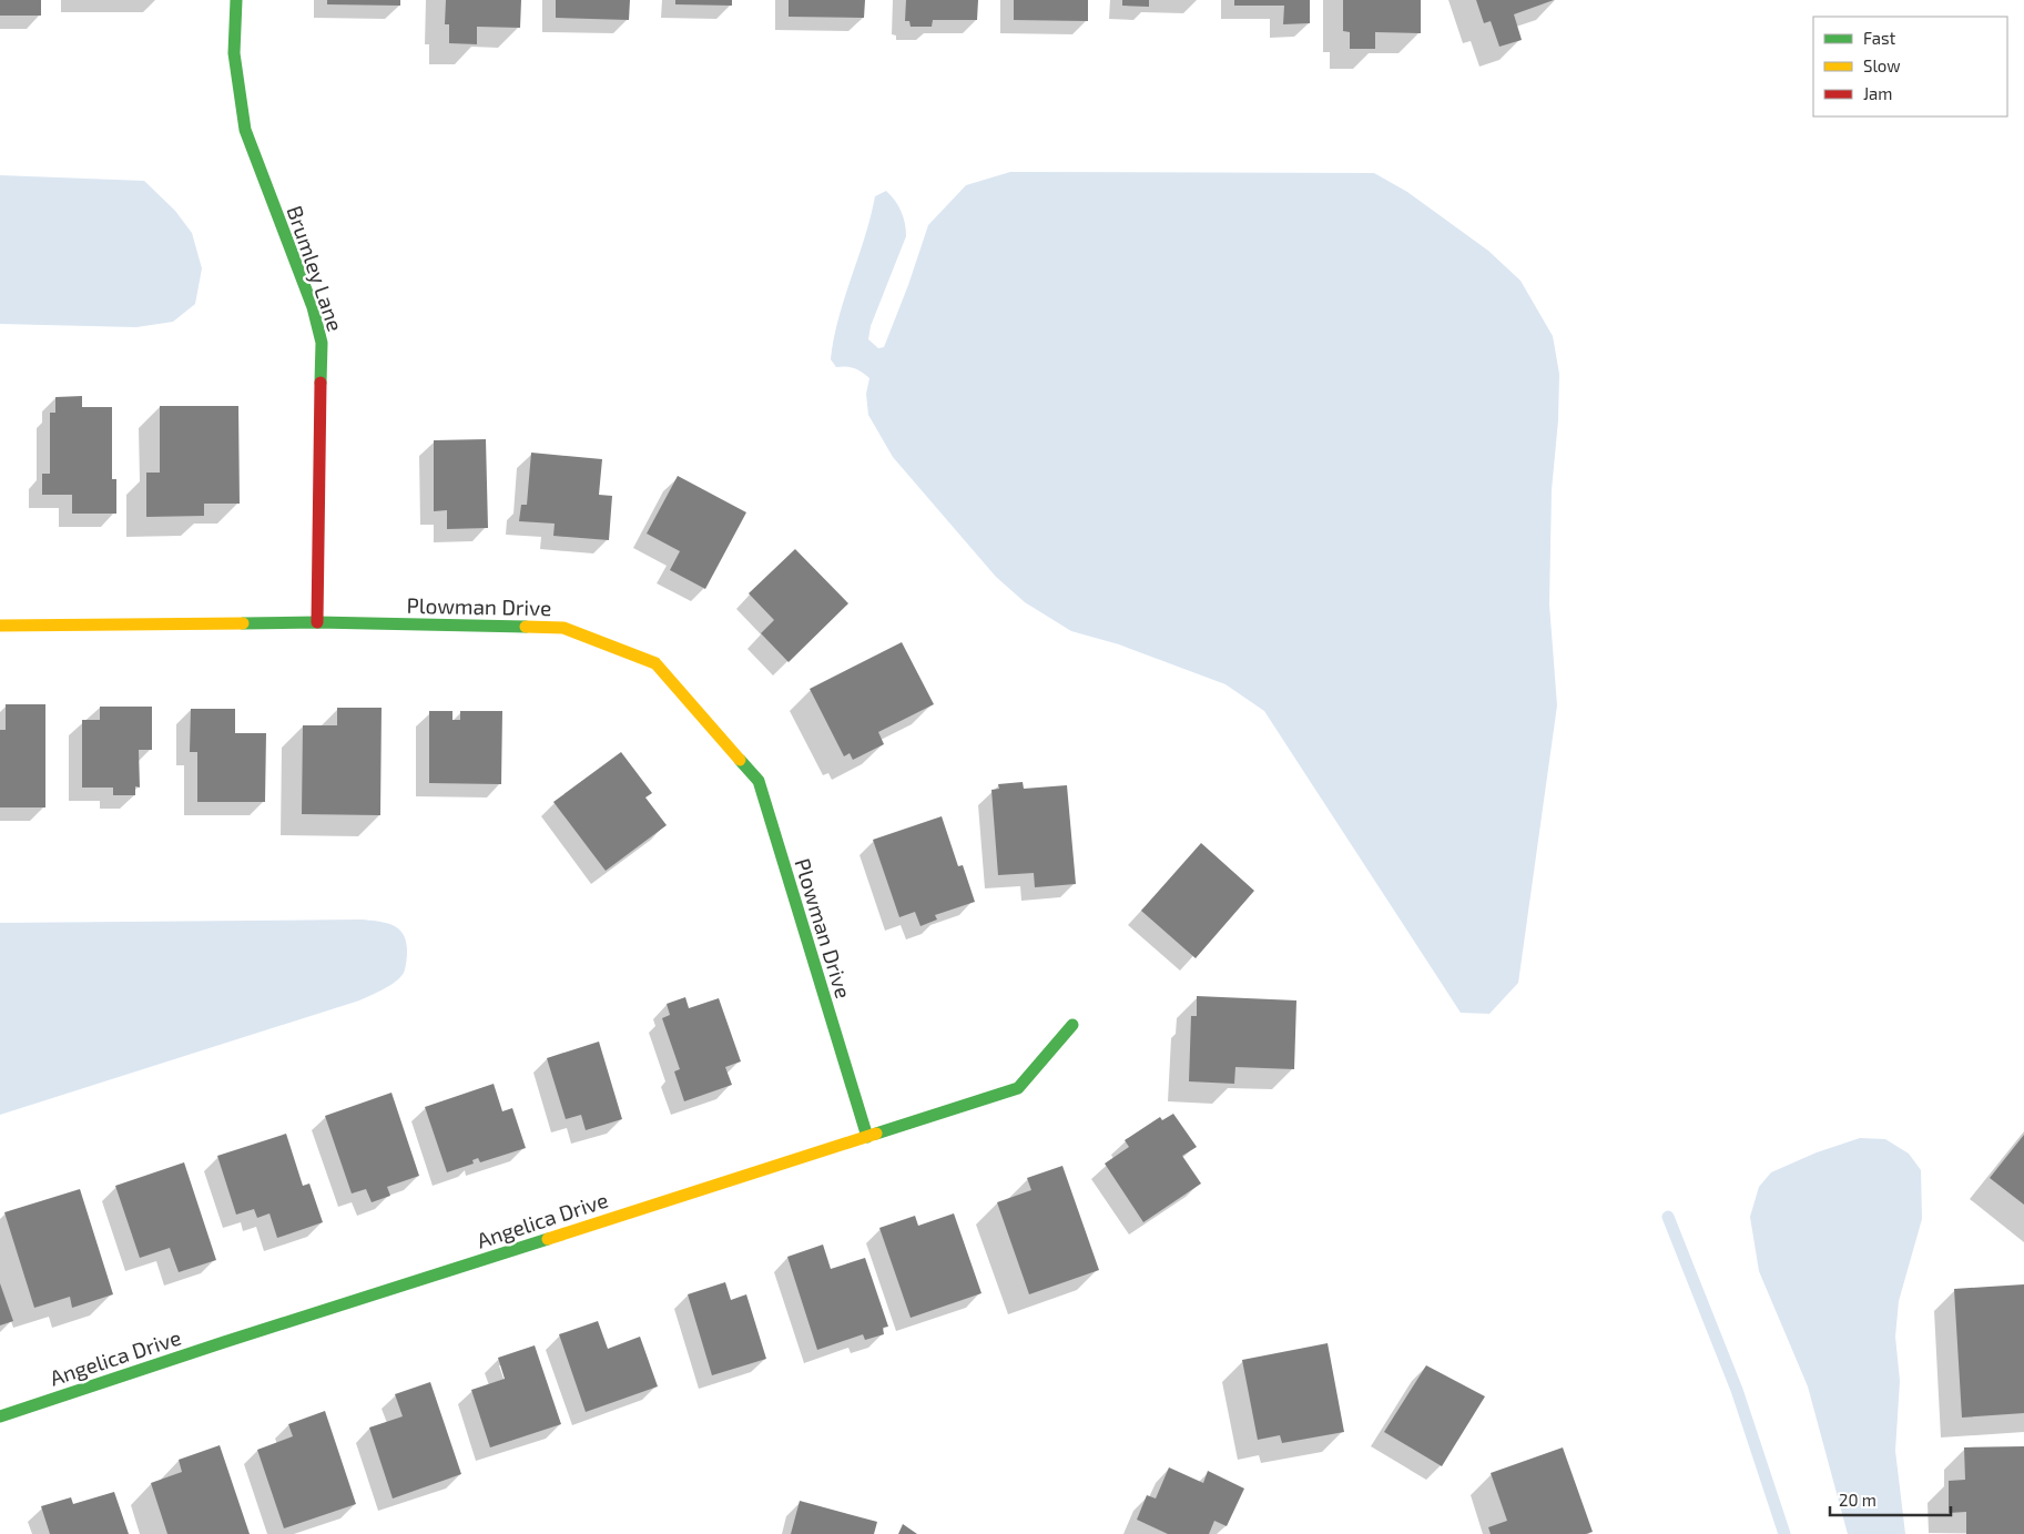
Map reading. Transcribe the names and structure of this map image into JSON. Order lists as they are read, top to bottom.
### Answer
{
  "streets": {
    "street": ["Brumley Lane", "Plowman Drive", "Angelica Drive"]
  },
  "crossings": [
    ["Brumley Lane", "Plowman Drive"],
    ["Plowman Drive", "Angelica Drive"]
  ],
  "legend": ["Fast", "Slow", "Jam"],
  "scale_bar": "20 m"
}
